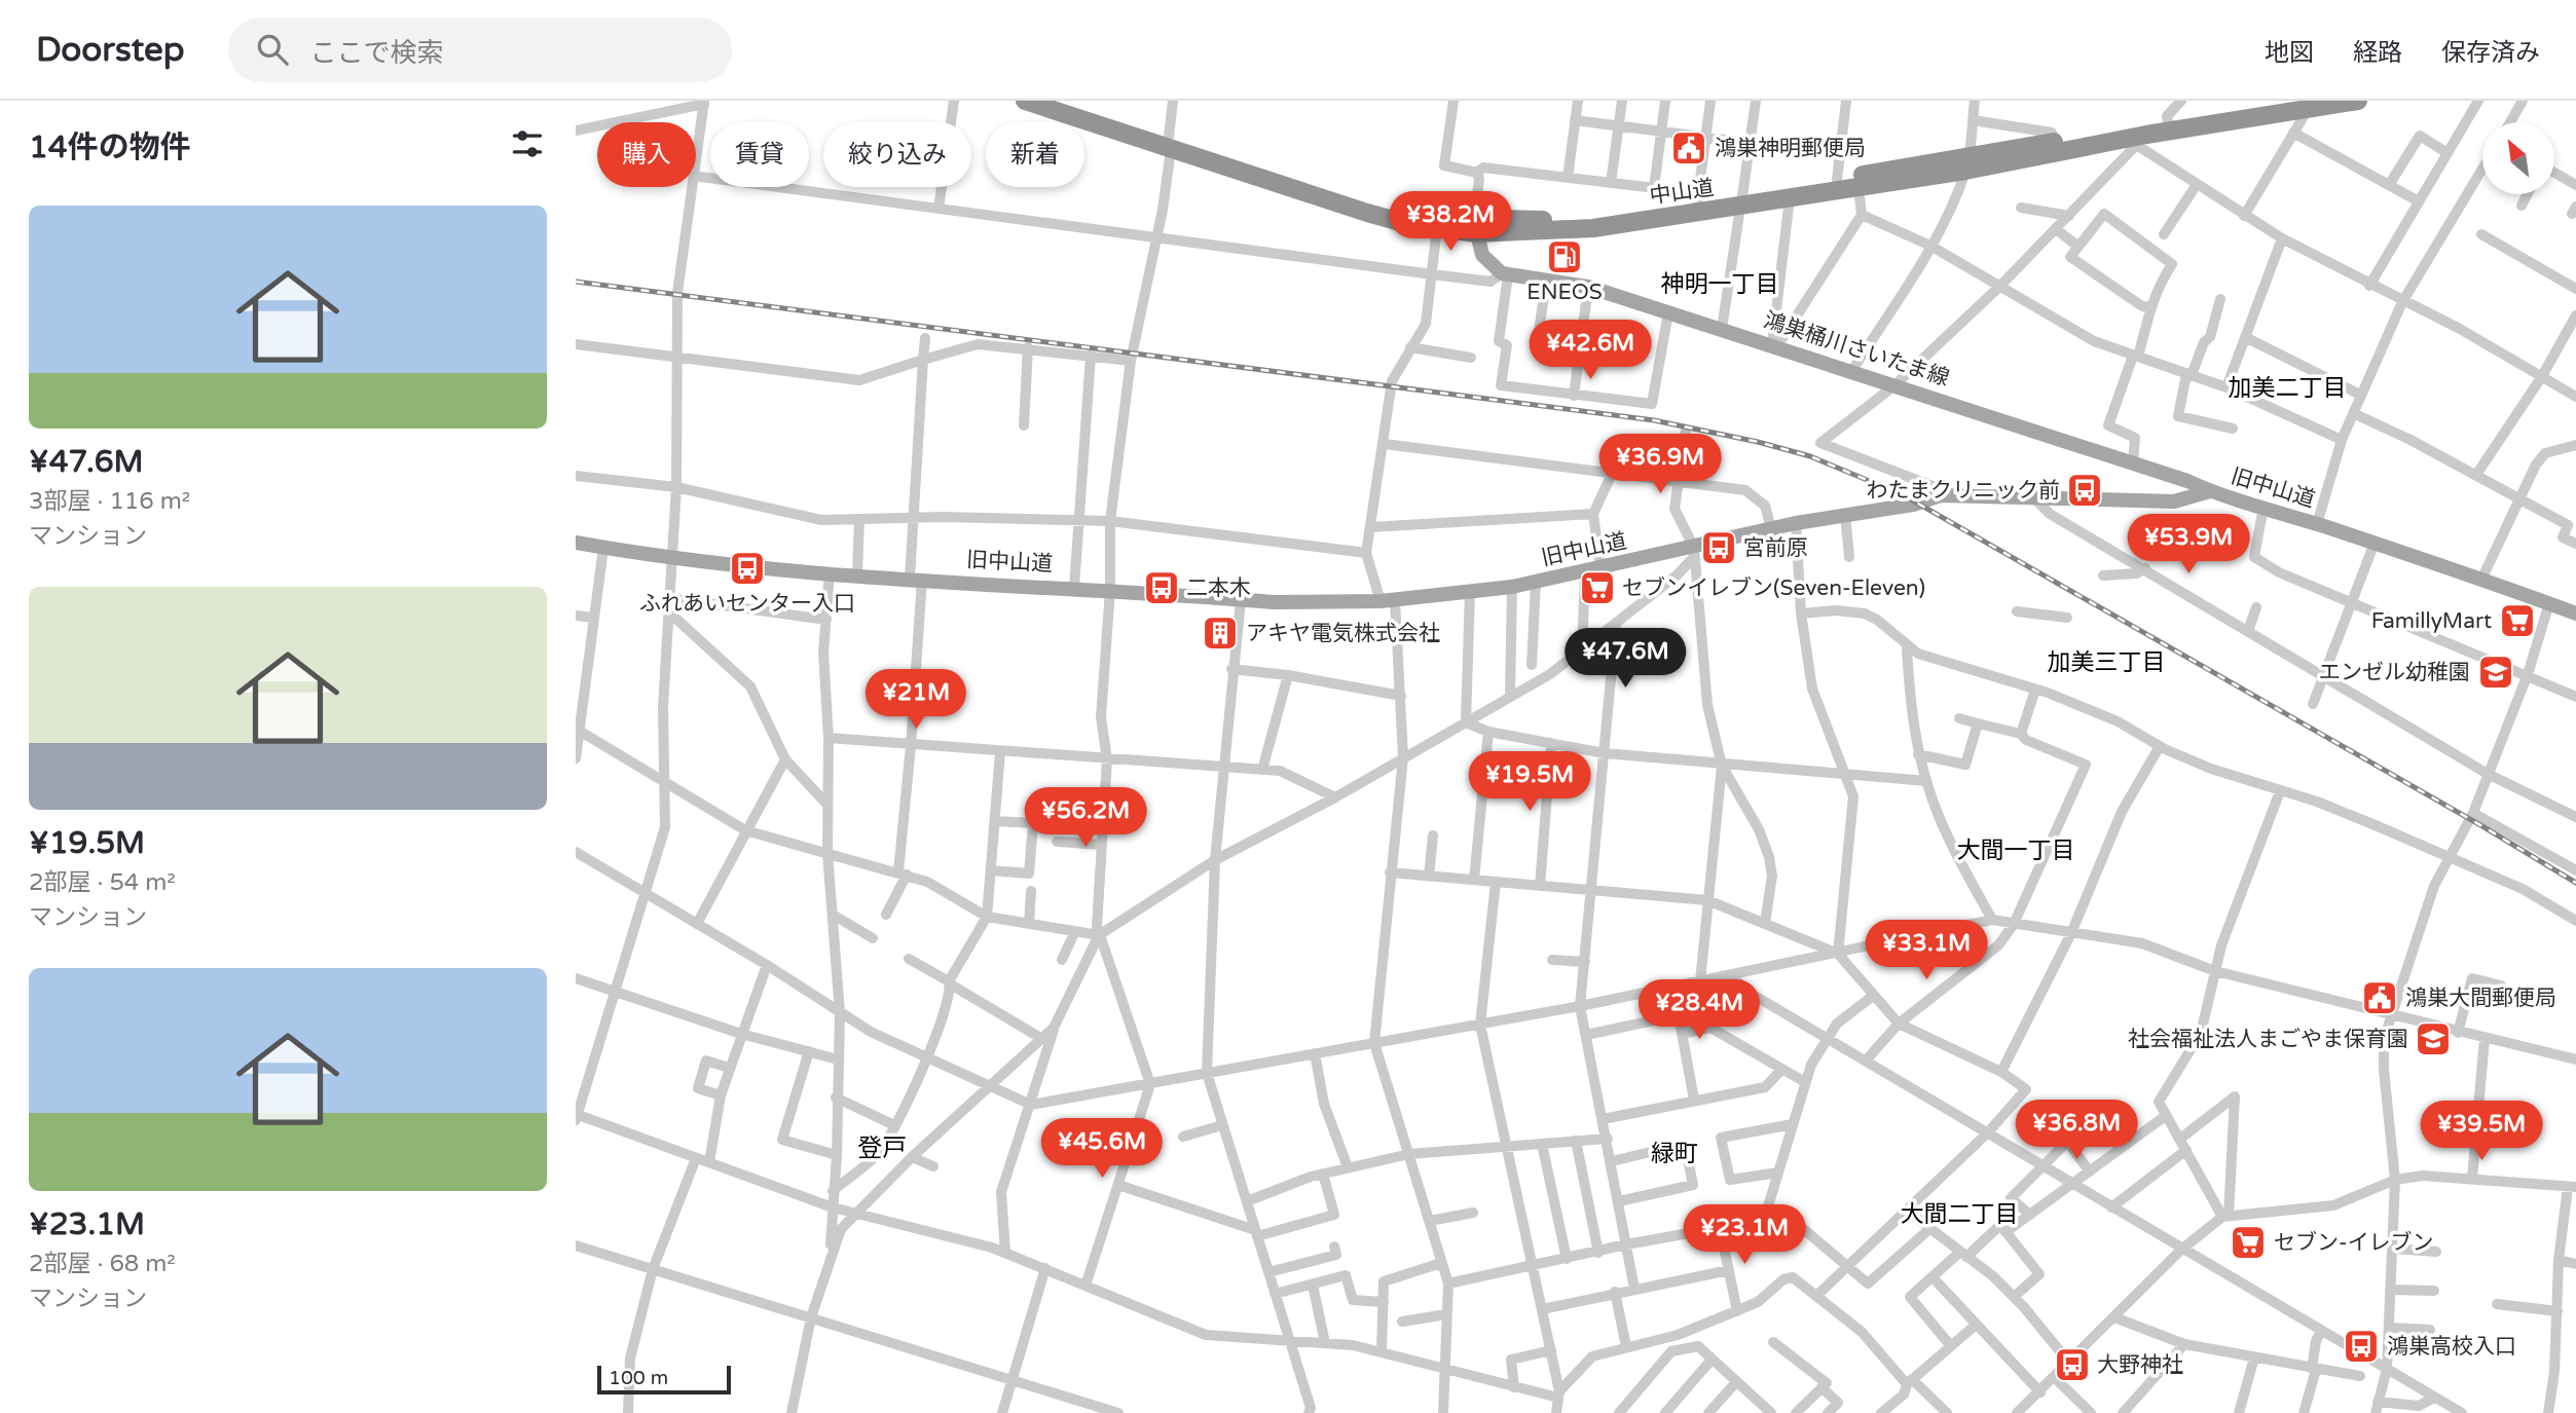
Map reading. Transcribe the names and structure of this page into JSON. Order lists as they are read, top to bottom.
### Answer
{
  "streets": {
    "highway": ["中山道"],
    "main road": ["鴻巣桶川さいたま線", "旧中山道"]
  },
  "crossings": [
    ["鴻巣桶川さいたま線", "旧中山道"]
  ],
  "districts": [
    "神明一丁目",
    "加美二丁目",
    "加美三丁目",
    "大間一丁目",
    "登戸",
    "緑町",
    "大間二丁目"
  ],
  "places": {
    "public building": ["鴻巣神明郵便局", "鴻巣大間郵便局"],
    "fuel station": ["ENEOS"],
    "bus stop": [
      "わたまクリニック前",
      "宮前原",
      "ふれあいセンター入口",
      "二本木",
      "鴻巣高校入口",
      "大野神社"
    ],
    "supermarket": ["セブンイレブン(Seven-Eleven)", "FamillyMart", "セブン-イレブン"],
    "building": ["アキヤ電気株式会社"],
    "school or university": ["エンゼル幼稚園", "社会福祉法人まごやま保育園"]
  },
  "scale_bar": "100 m",
  "north": "top left",
  "page": {
    "header": "Doorstep",
    "search": "ここで検索",
    "nav": ["地図", "経路", "保存済み"],
    "heading": "14件の物件",
    "chip": [
      "購入",
      "賃貸",
      "絞り込み",
      "新着"
    ],
    "list": [
      {
        "name": "¥47.6M",
        "note": "3部屋 · 116 m² · マンション"
      },
      {
        "name": "¥19.5M",
        "note": "2部屋 · 54 m² · マンション"
      },
      {
        "name": "¥23.1M",
        "note": "2部屋 · 68 m² · マンション"
      }
    ],
    "price": [
      "¥38.2M",
      "¥42.6M",
      "¥36.9M",
      "¥53.9M",
      "¥47.6M",
      "¥21M",
      "¥19.5M",
      "¥56.2M",
      "¥33.1M",
      "¥28.4M",
      "¥36.8M",
      "¥39.5M",
      "¥45.6M",
      "¥23.1M"
    ],
    "scale": "100 m"
  }
}
